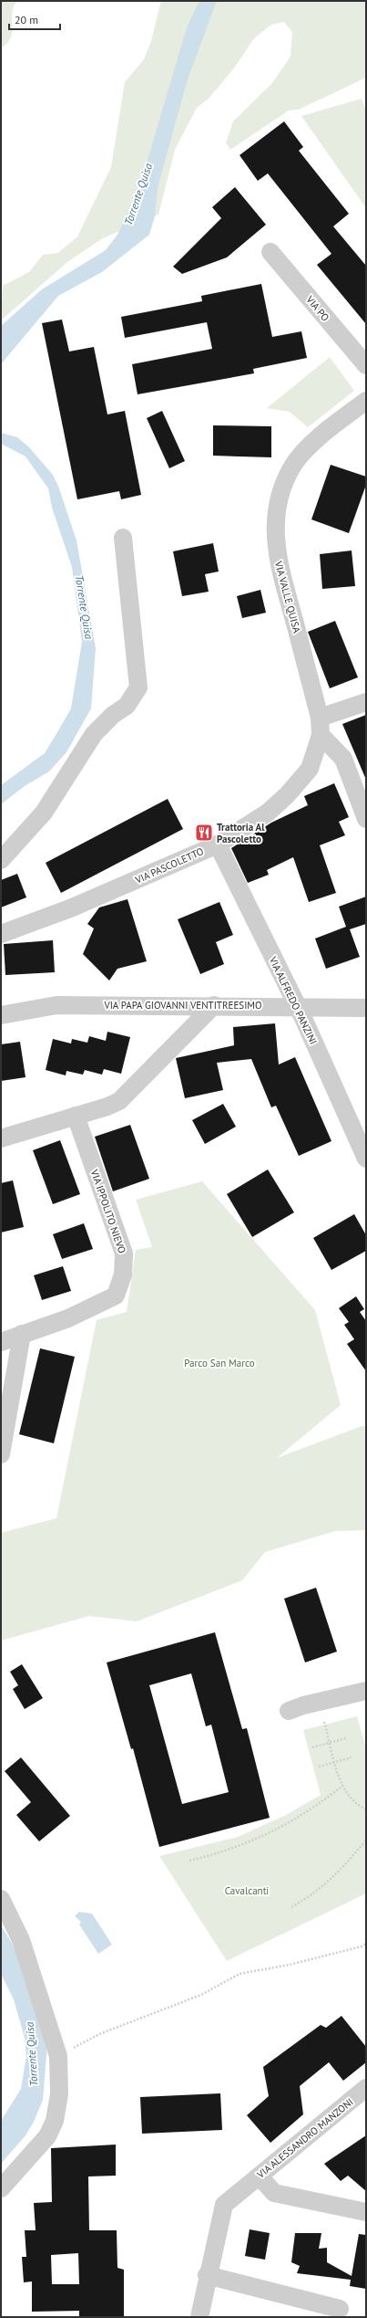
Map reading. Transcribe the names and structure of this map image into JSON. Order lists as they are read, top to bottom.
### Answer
{
  "streets": {
    "street": [
      "VIA PO",
      "VIA VALLE QUISA",
      "VIA PASCOLETTO",
      "VIA ALFREDO PANZINI",
      "VIA PAPA GIOVANNI VENTITREESIMO",
      "VIA IPPOLITO NIEVO",
      "VIA ALESSANDRO MANZONI"
    ]
  },
  "crossings": [
    ["VIA VALLE QUISA", "VIA PASCOLETTO"],
    ["VIA PASCOLETTO", "VIA ALFREDO PANZINI"],
    ["VIA ALFREDO PANZINI", "VIA PAPA GIOVANNI VENTITREESIMO"]
  ],
  "water": ["Torrente Quisa"],
  "parks": ["Parco San Marco", "Cavalcanti"],
  "places": {
    "restaurant": ["Trattoria Al Pascoletto"]
  },
  "scale_bar": "20 m"
}
